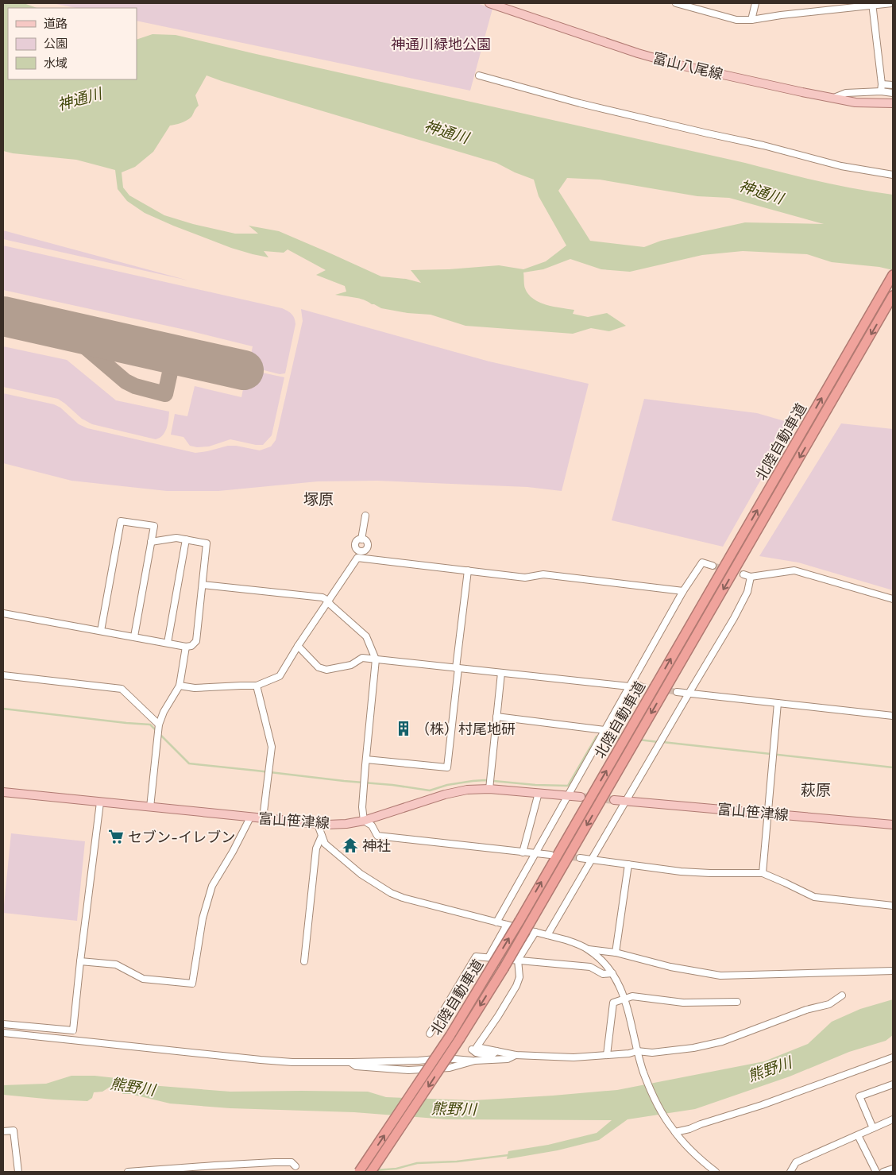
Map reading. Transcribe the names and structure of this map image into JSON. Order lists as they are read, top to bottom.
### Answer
{
  "streets": {
    "highway": ["北陸自動車道"],
    "main road": ["富山八尾線", "富山笹津線"]
  },
  "districts": ["塚原", "萩原"],
  "water": ["神通川", "熊野川"],
  "parks": ["神通川緑地公園"],
  "places": {
    "building": ["（株）村尾地研"],
    "supermarket": ["セブン-イレブン"],
    "temple": ["神社"]
  },
  "legend": ["道路", "公園", "水域"]
}
